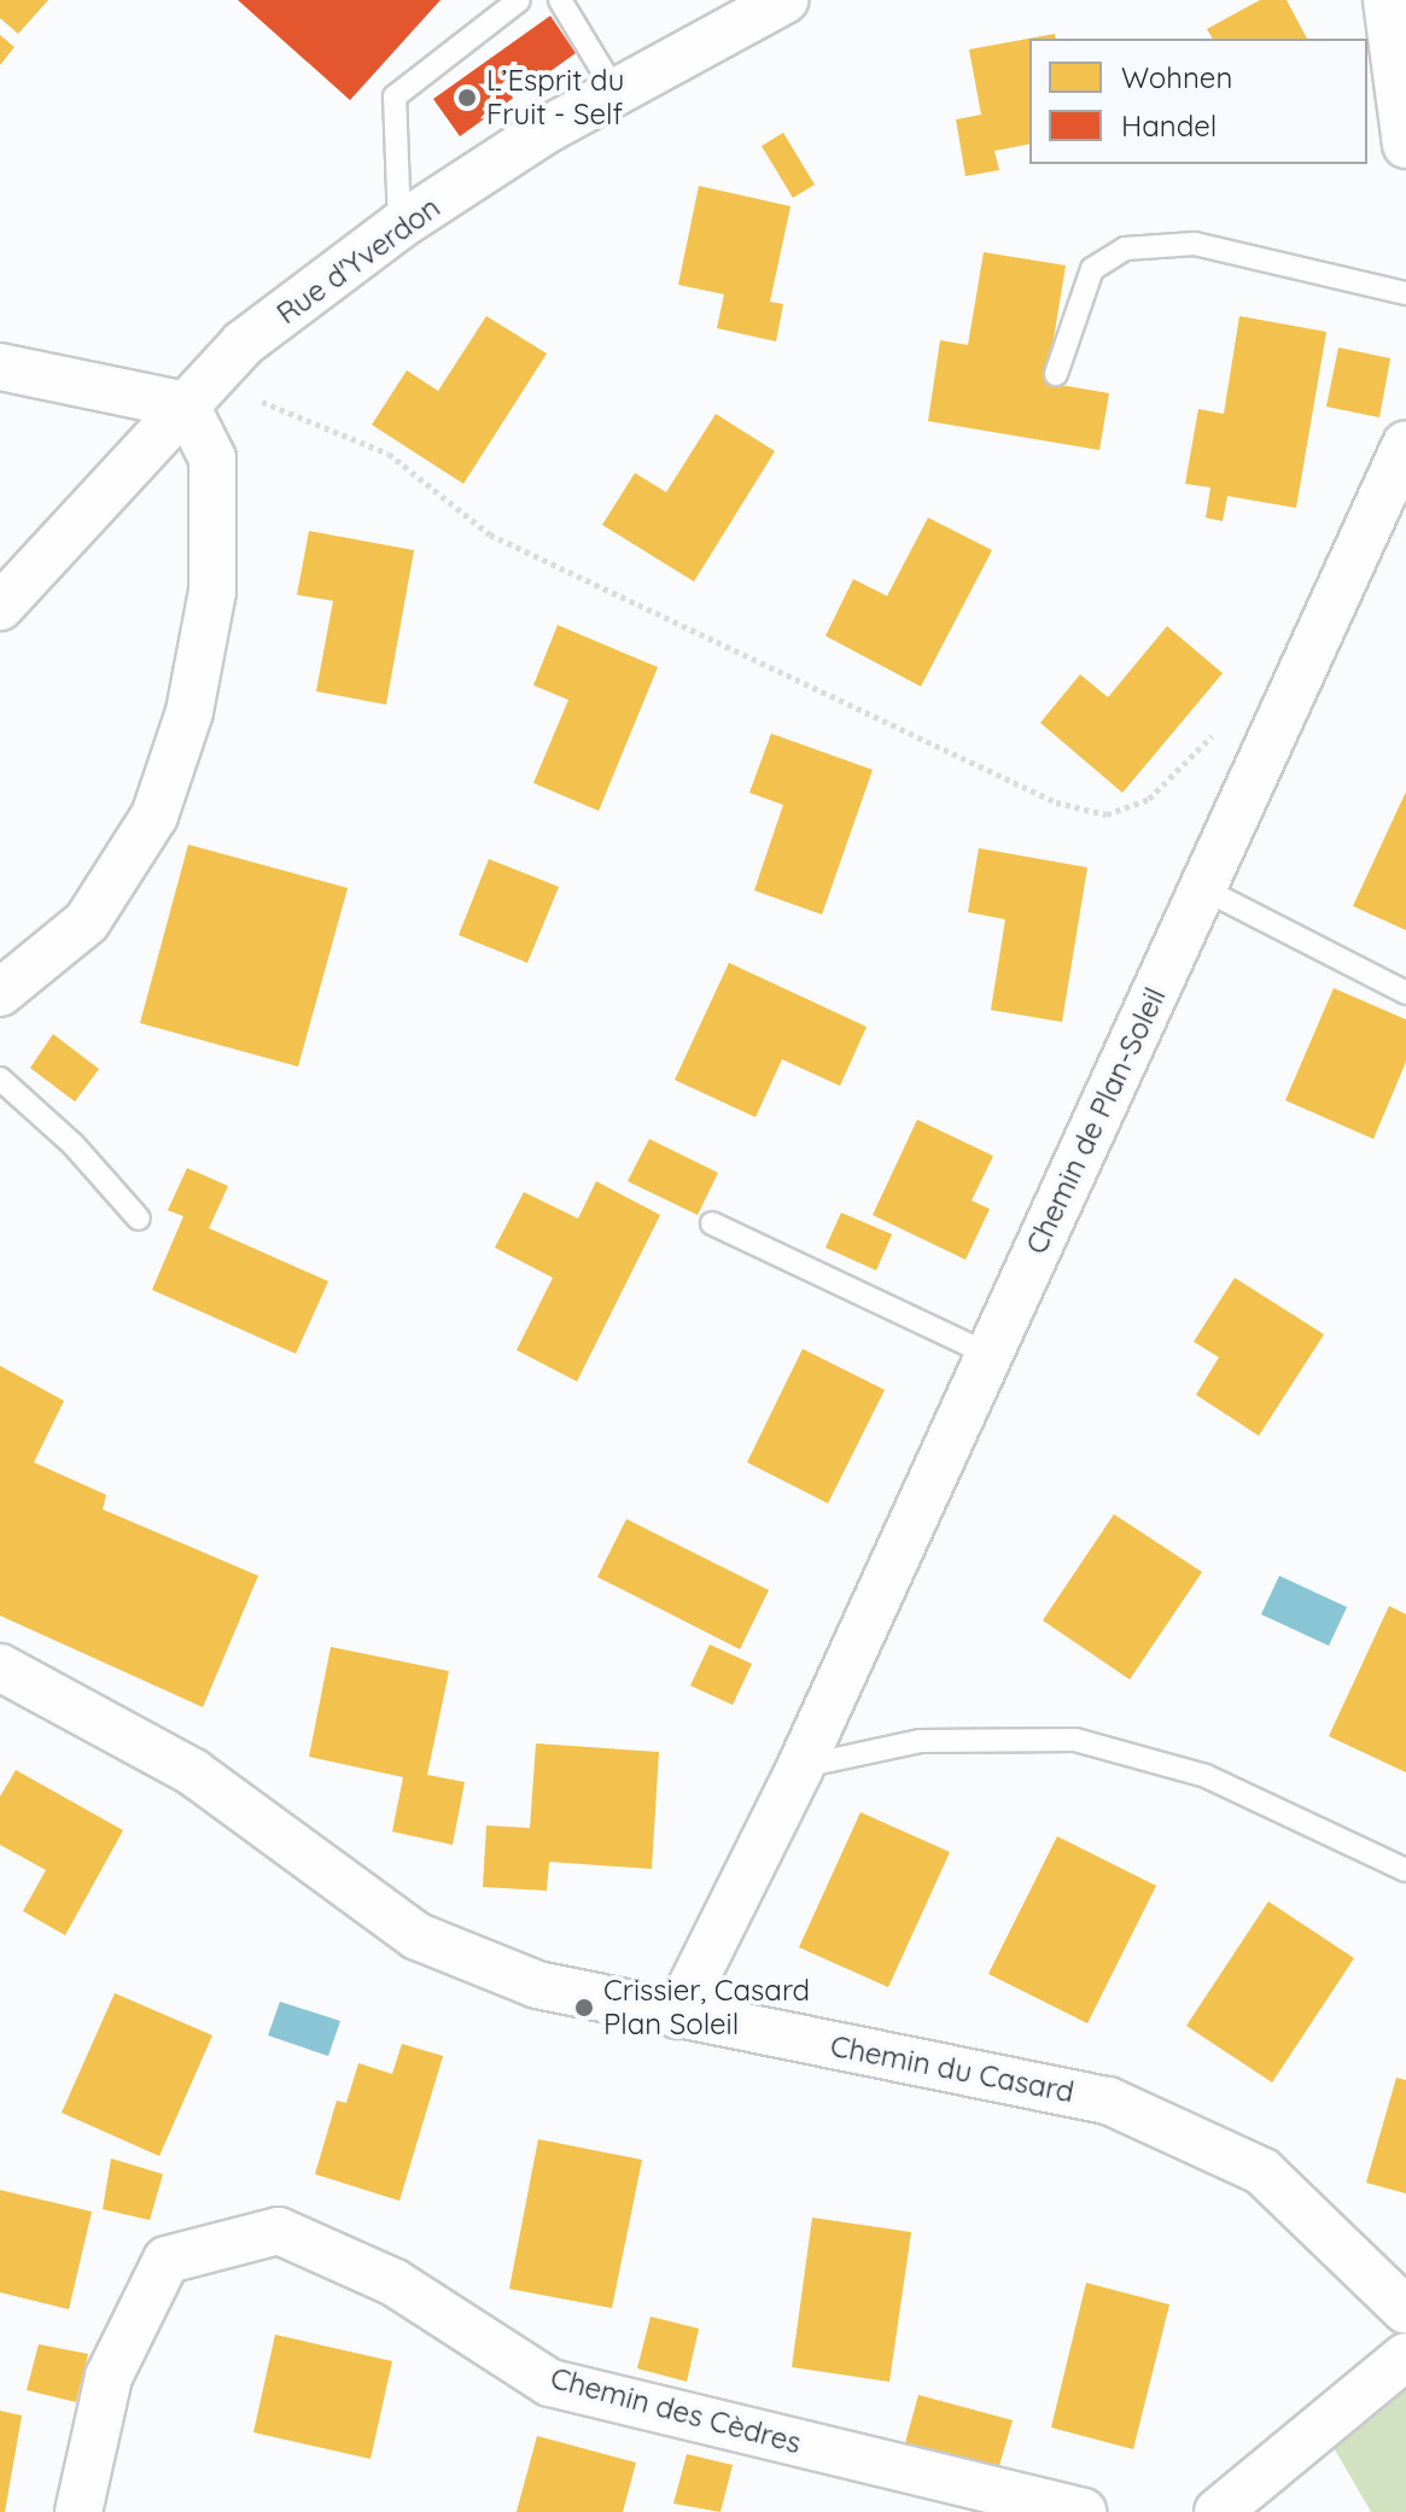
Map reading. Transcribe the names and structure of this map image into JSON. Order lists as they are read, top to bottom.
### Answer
{
  "streets": {
    "street": [
      "Rue d'Yverdon",
      "Chemin de Plan-Soleil",
      "Chemin du Casard",
      "Chemin des Cèdres"
    ]
  },
  "crossings": [
    ["Chemin de Plan-Soleil", "Chemin du Casard"]
  ],
  "places": ["L’Esprit du Fruit - Self", "Crissier, Casard Plan Soleil"],
  "legend": ["Wohnen", "Handel"]
}
